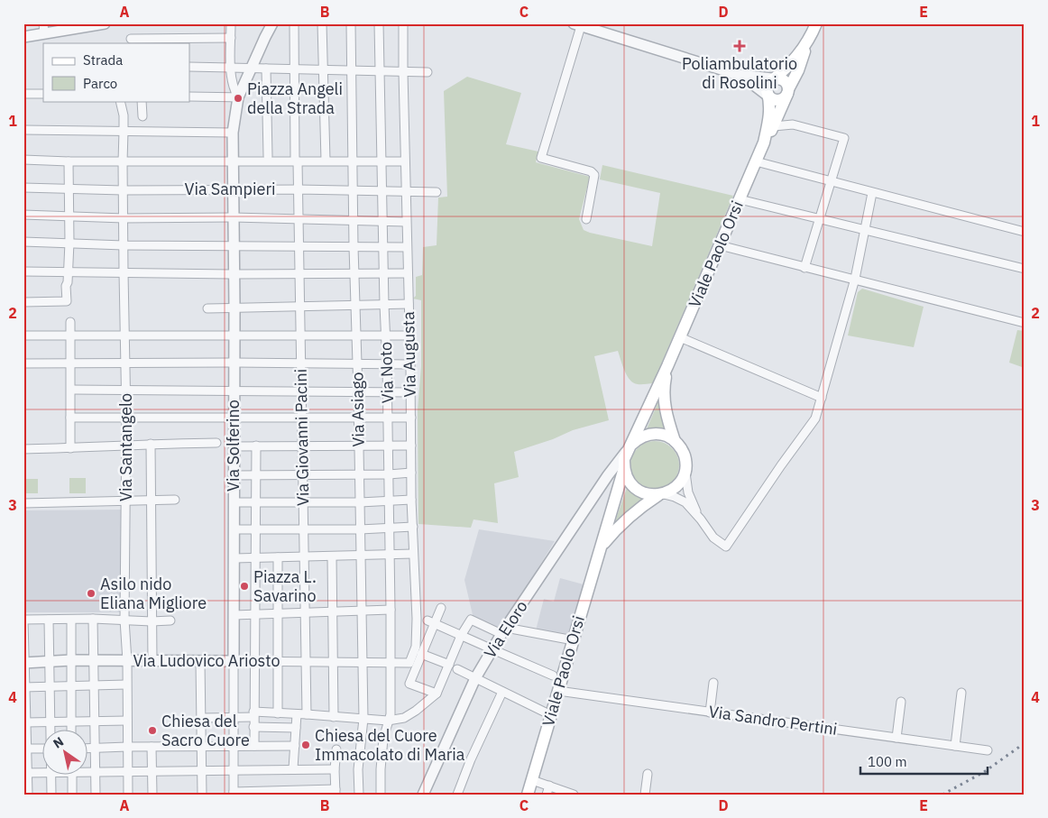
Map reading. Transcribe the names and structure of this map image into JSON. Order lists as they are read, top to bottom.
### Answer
{
  "streets": {
    "main road": ["Viale Paolo Orsi"],
    "street": [
      "Via Sampieri",
      "Via Augusta",
      "Via Noto",
      "Via Asiago",
      "Via Giovanni Pacini",
      "Via Solferino",
      "Via Santangelo",
      "Via Eloro",
      "Via Ludovico Ariosto",
      "Via Sandro Pertini"
    ]
  },
  "crossings": [
    ["Via Sampieri", "Via Augusta"],
    ["Via Sampieri", "Via Noto"],
    ["Via Sampieri", "Via Asiago"],
    ["Via Sampieri", "Via Giovanni Pacini"],
    ["Via Sampieri", "Via Solferino"],
    ["Via Sampieri", "Via Santangelo"],
    ["Viale Paolo Orsi", "Via Eloro"],
    ["Viale Paolo Orsi", "Via Sandro Pertini"],
    ["Via Augusta", "Via Noto"],
    ["Via Augusta", "Via Ludovico Ariosto"],
    ["Via Noto", "Via Ludovico Ariosto"],
    ["Via Asiago", "Via Ludovico Ariosto"],
    ["Via Giovanni Pacini", "Via Ludovico Ariosto"],
    ["Via Solferino", "Via Ludovico Ariosto"],
    ["Via Santangelo", "Via Ludovico Ariosto"],
    ["Via Eloro", "Via Sandro Pertini"]
  ],
  "places": {
    "health": ["Poliambulatorio di Rosolini"],
    "other": [
      "Piazza Angeli della Strada",
      "Piazza L. Savarino",
      "Asilo nido Eliana Migliore",
      "Chiesa del Sacro Cuore",
      "Chiesa del Cuore Immacolato di Maria"
    ]
  },
  "legend": ["Strada", "Parco"],
  "scale_bar": "100 m",
  "north": "top left",
  "grid": {
    "columns": [
      "A",
      "B",
      "C",
      "D",
      "E"
    ],
    "rows": [
      "1",
      "2",
      "3",
      "4"
    ]
  }
}
